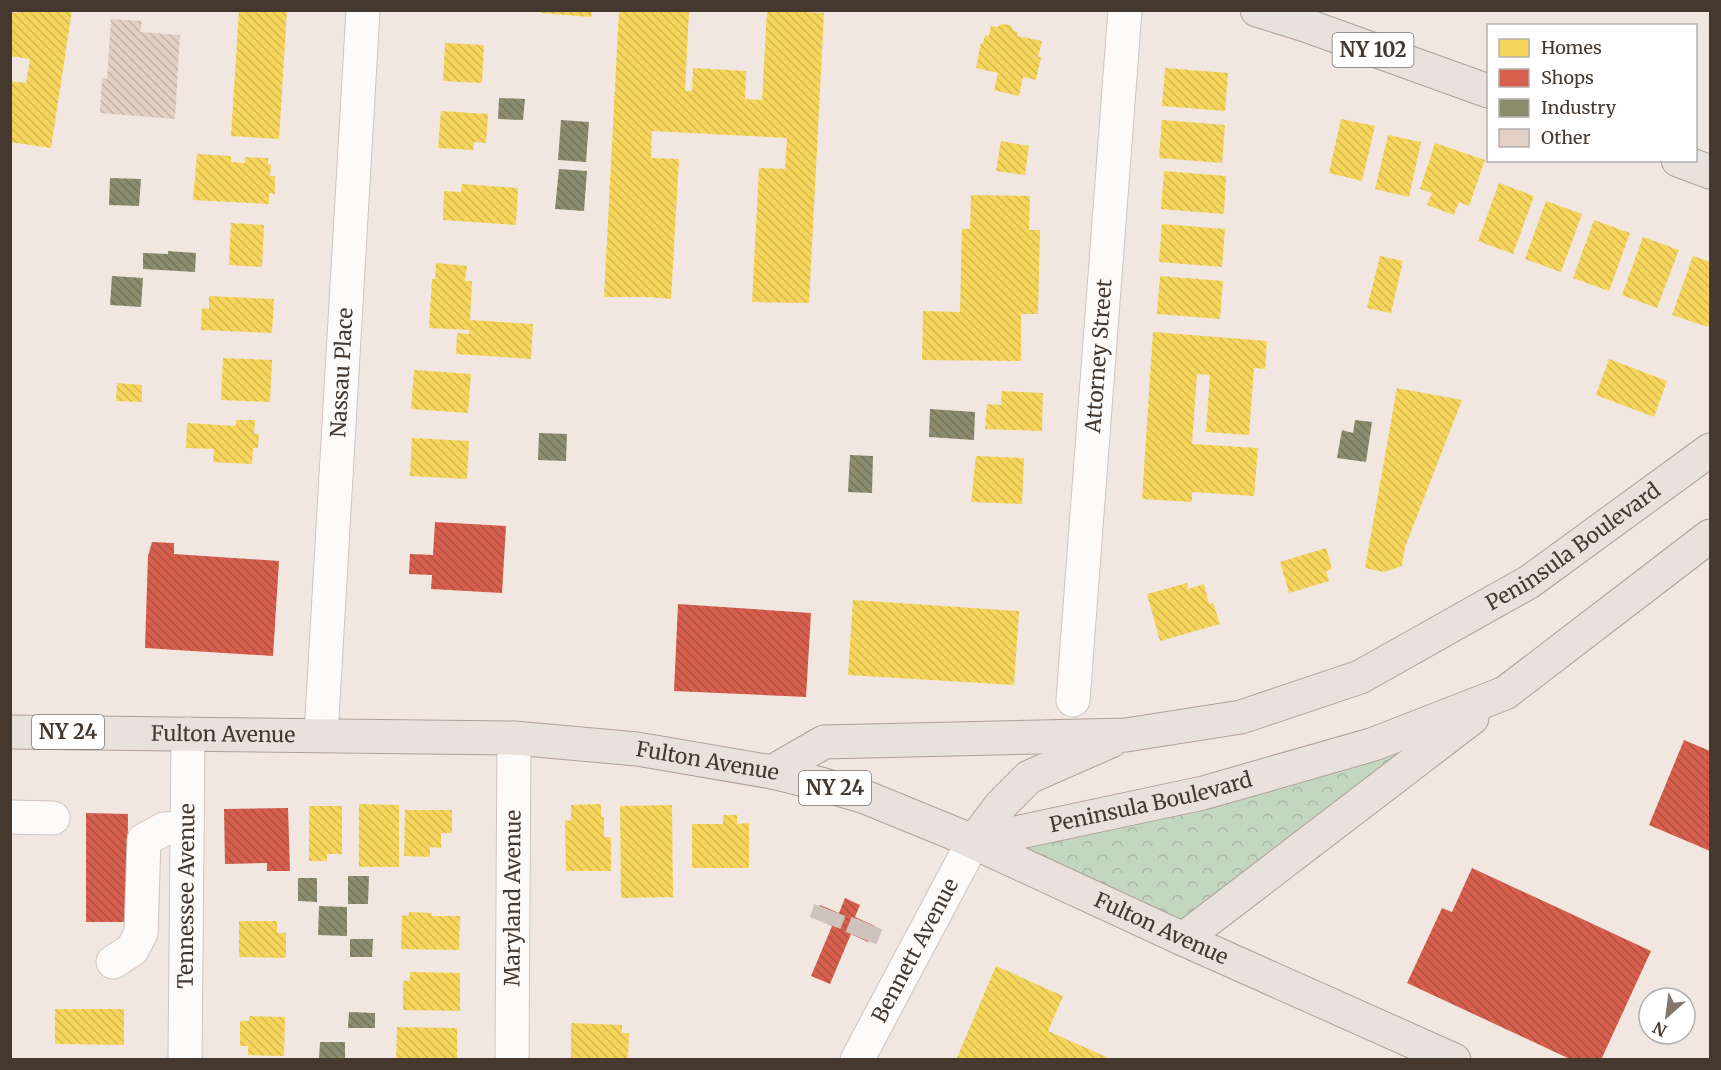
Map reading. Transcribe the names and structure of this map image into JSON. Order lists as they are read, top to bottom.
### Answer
{
  "streets": {
    "main road": [
      "NY 102",
      "Peninsula Boulevard",
      "NY 24",
      "Fulton Avenue"
    ],
    "street": [
      "Attorney Street",
      "Nassau Place",
      "Tennessee Avenue",
      "Maryland Avenue",
      "Bennett Avenue"
    ]
  },
  "crossings": [
    ["Nassau Place", "Fulton Avenue"],
    ["Peninsula Boulevard", "Fulton Avenue"],
    ["Peninsula Boulevard", "Bennett Avenue"],
    ["Fulton Avenue", "Tennessee Avenue"],
    ["Fulton Avenue", "Maryland Avenue"],
    ["Fulton Avenue", "Bennett Avenue"]
  ],
  "legend": [
    "Homes",
    "Shops",
    "Industry",
    "Other"
  ],
  "north": "bottom left"
}
